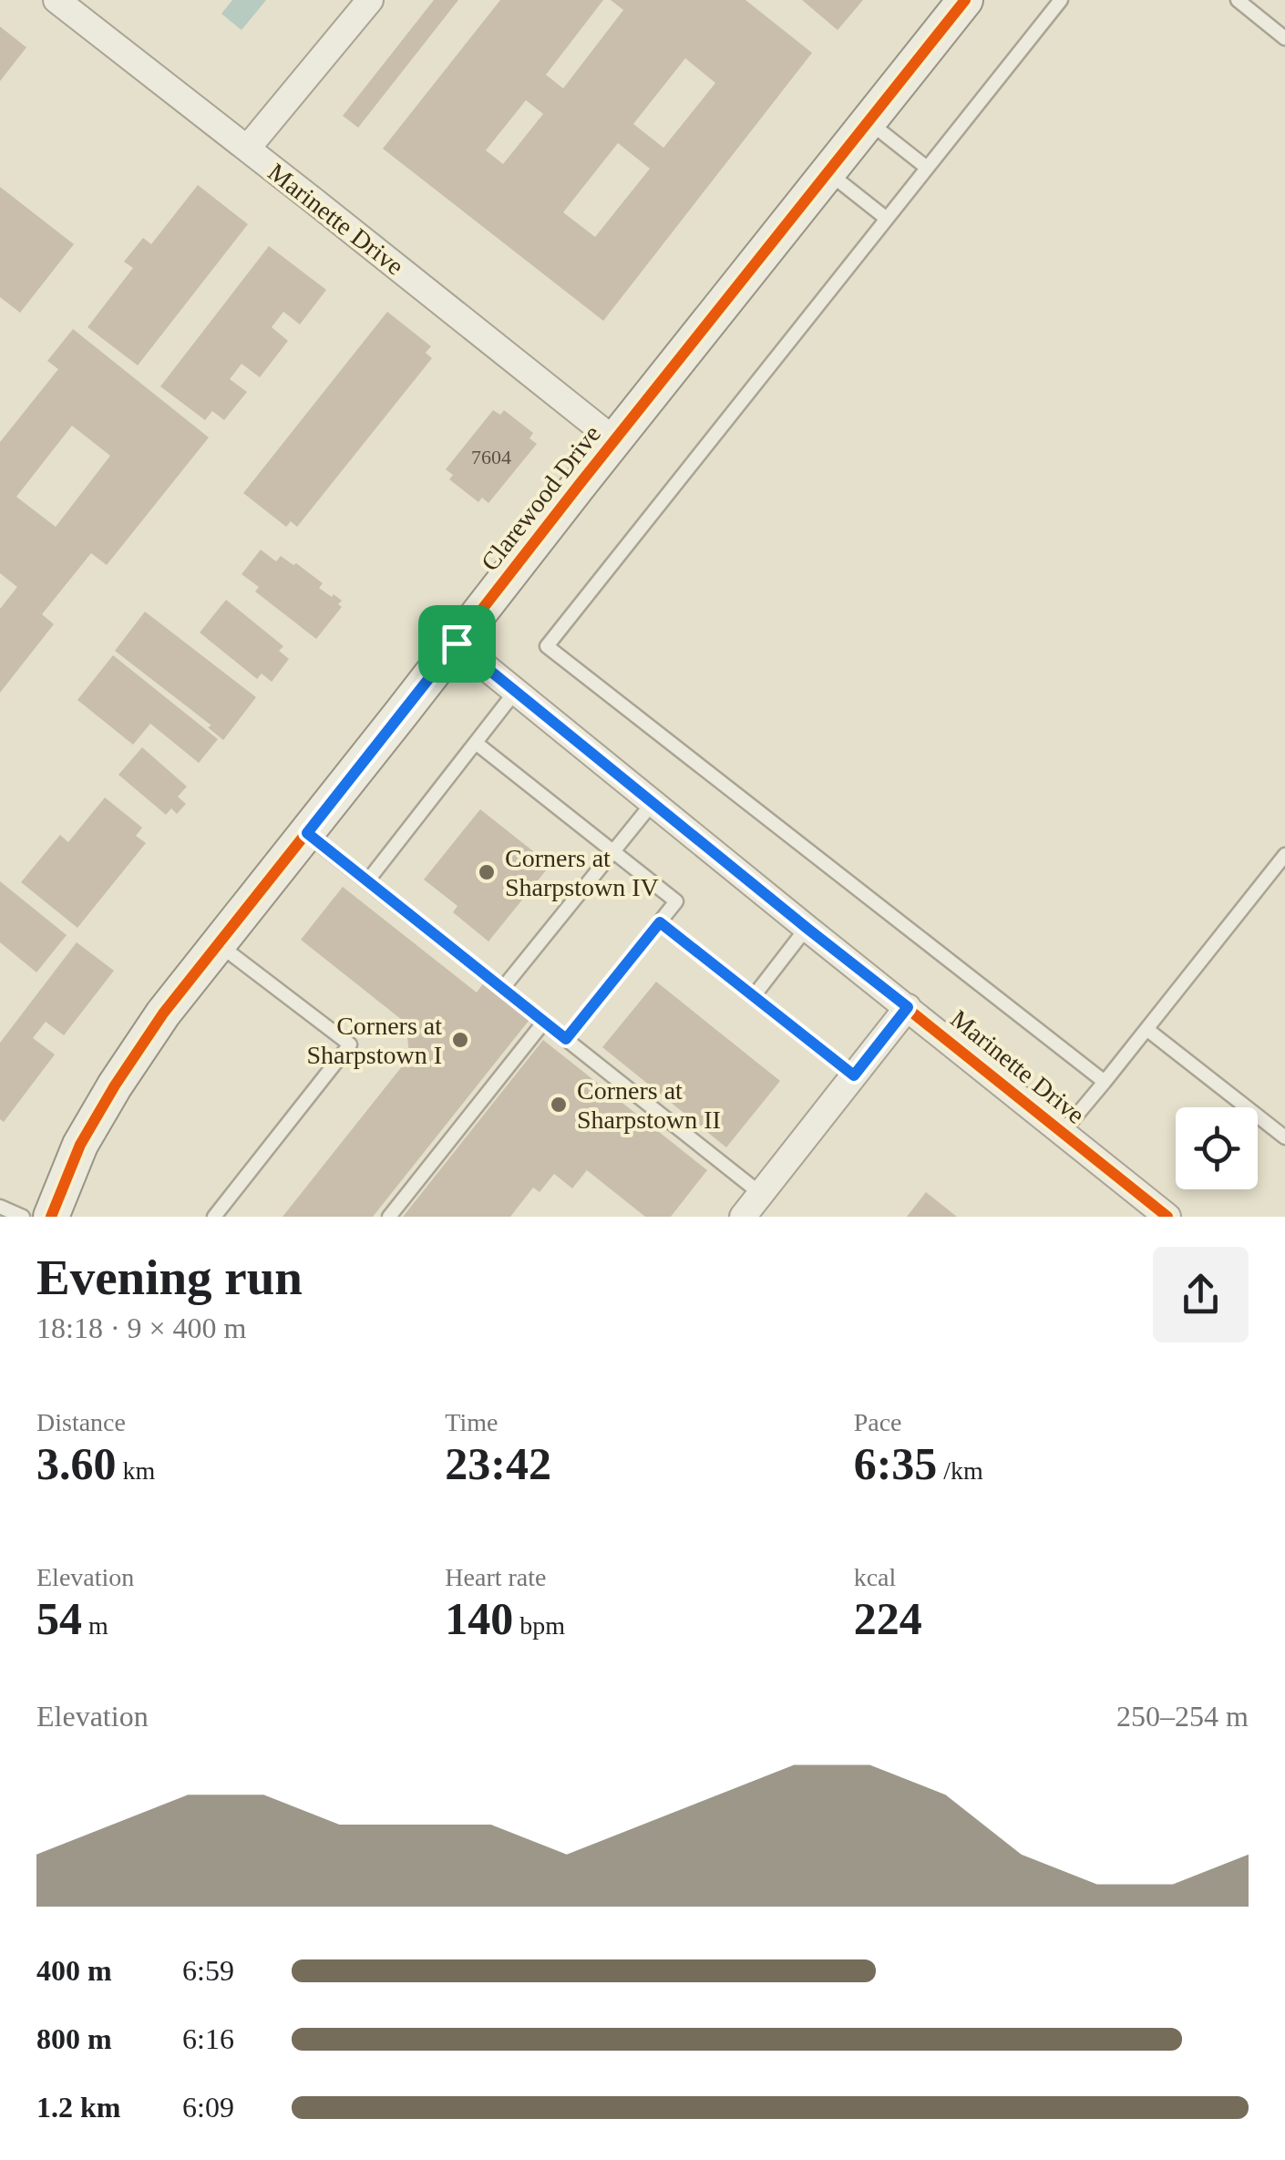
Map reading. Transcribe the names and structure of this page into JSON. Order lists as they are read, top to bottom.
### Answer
{
  "streets": {
    "street": ["Marinette Drive", "Clarewood Drive"]
  },
  "crossings": [
    ["Marinette Drive", "Clarewood Drive"]
  ],
  "places": ["Corners at Sharpstown IV", "Corners at Sharpstown I", "Corners at Sharpstown II"],
  "house_numbers": ["7604"],
  "page": {
    "heading": ["Evening run", "18:18 · 9 × 400 m"],
    "stats": [
      ["Distance", "3.60 km"],
      ["Time", "23:42"],
      ["Pace", "6:35 /km"],
      ["Elevation", "54 m"],
      ["Heart rate", "140 bpm"],
      ["kcal", "224"]
    ],
    "chart": ["Elevation", "250–254 m"],
    "list": [
      {
        "name": "400 m",
        "note": "6:59"
      },
      {
        "name": "800 m",
        "note": "6:16"
      },
      {
        "name": "1.2 km",
        "note": "6:09"
      }
    ]
  }
}
